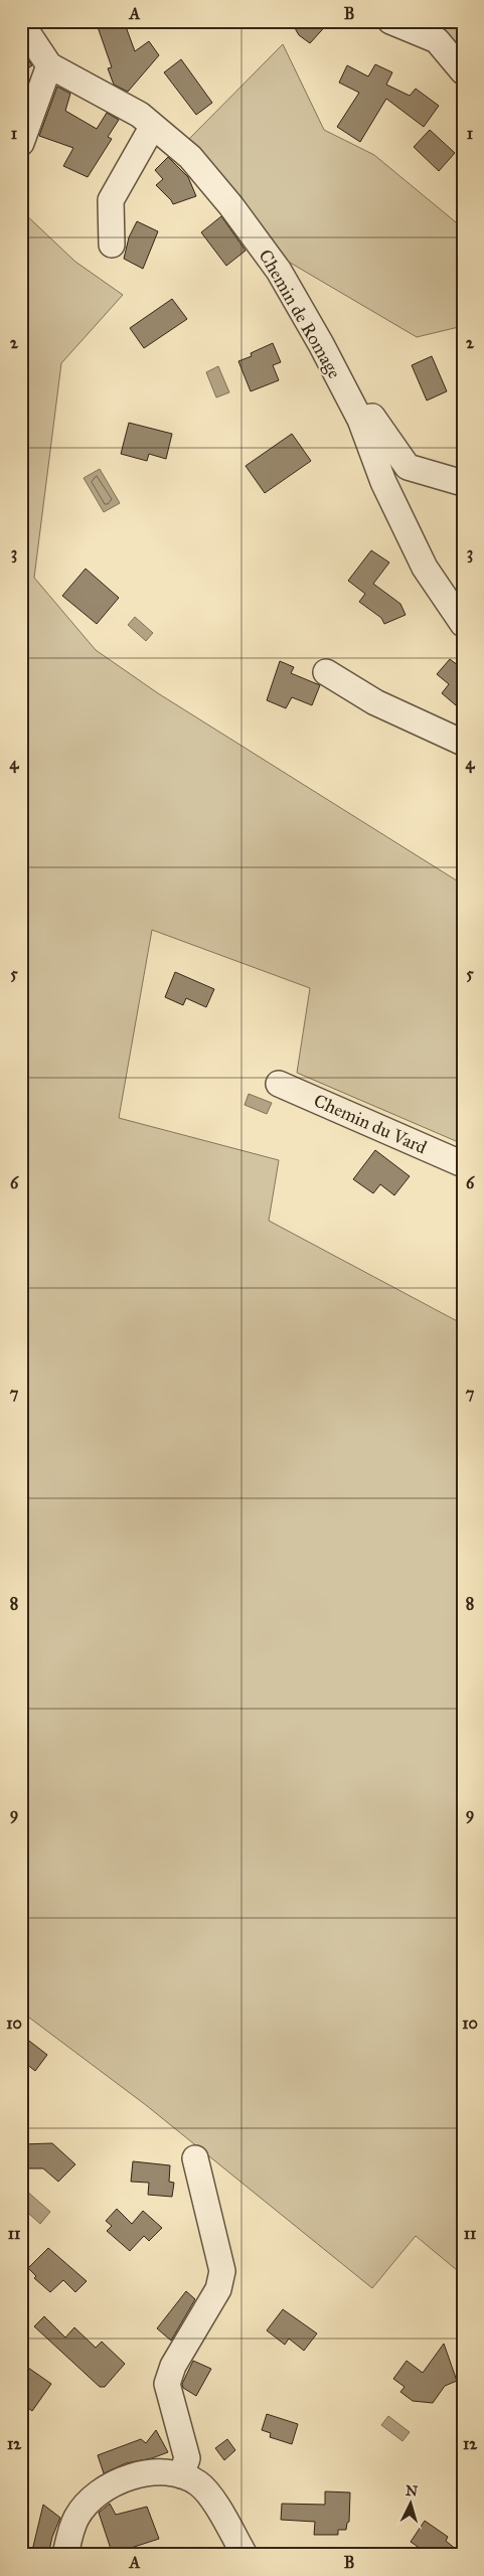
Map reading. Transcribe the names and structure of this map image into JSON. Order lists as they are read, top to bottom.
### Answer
{
  "streets": {
    "street": ["Chemin de Romage", "Chemin du Vard"]
  },
  "north": "top",
  "grid": {
    "columns": ["A", "B"],
    "rows": [
      "1",
      "2",
      "3",
      "4",
      "5",
      "6",
      "7",
      "8",
      "9",
      "10",
      "11",
      "12"
    ]
  }
}
